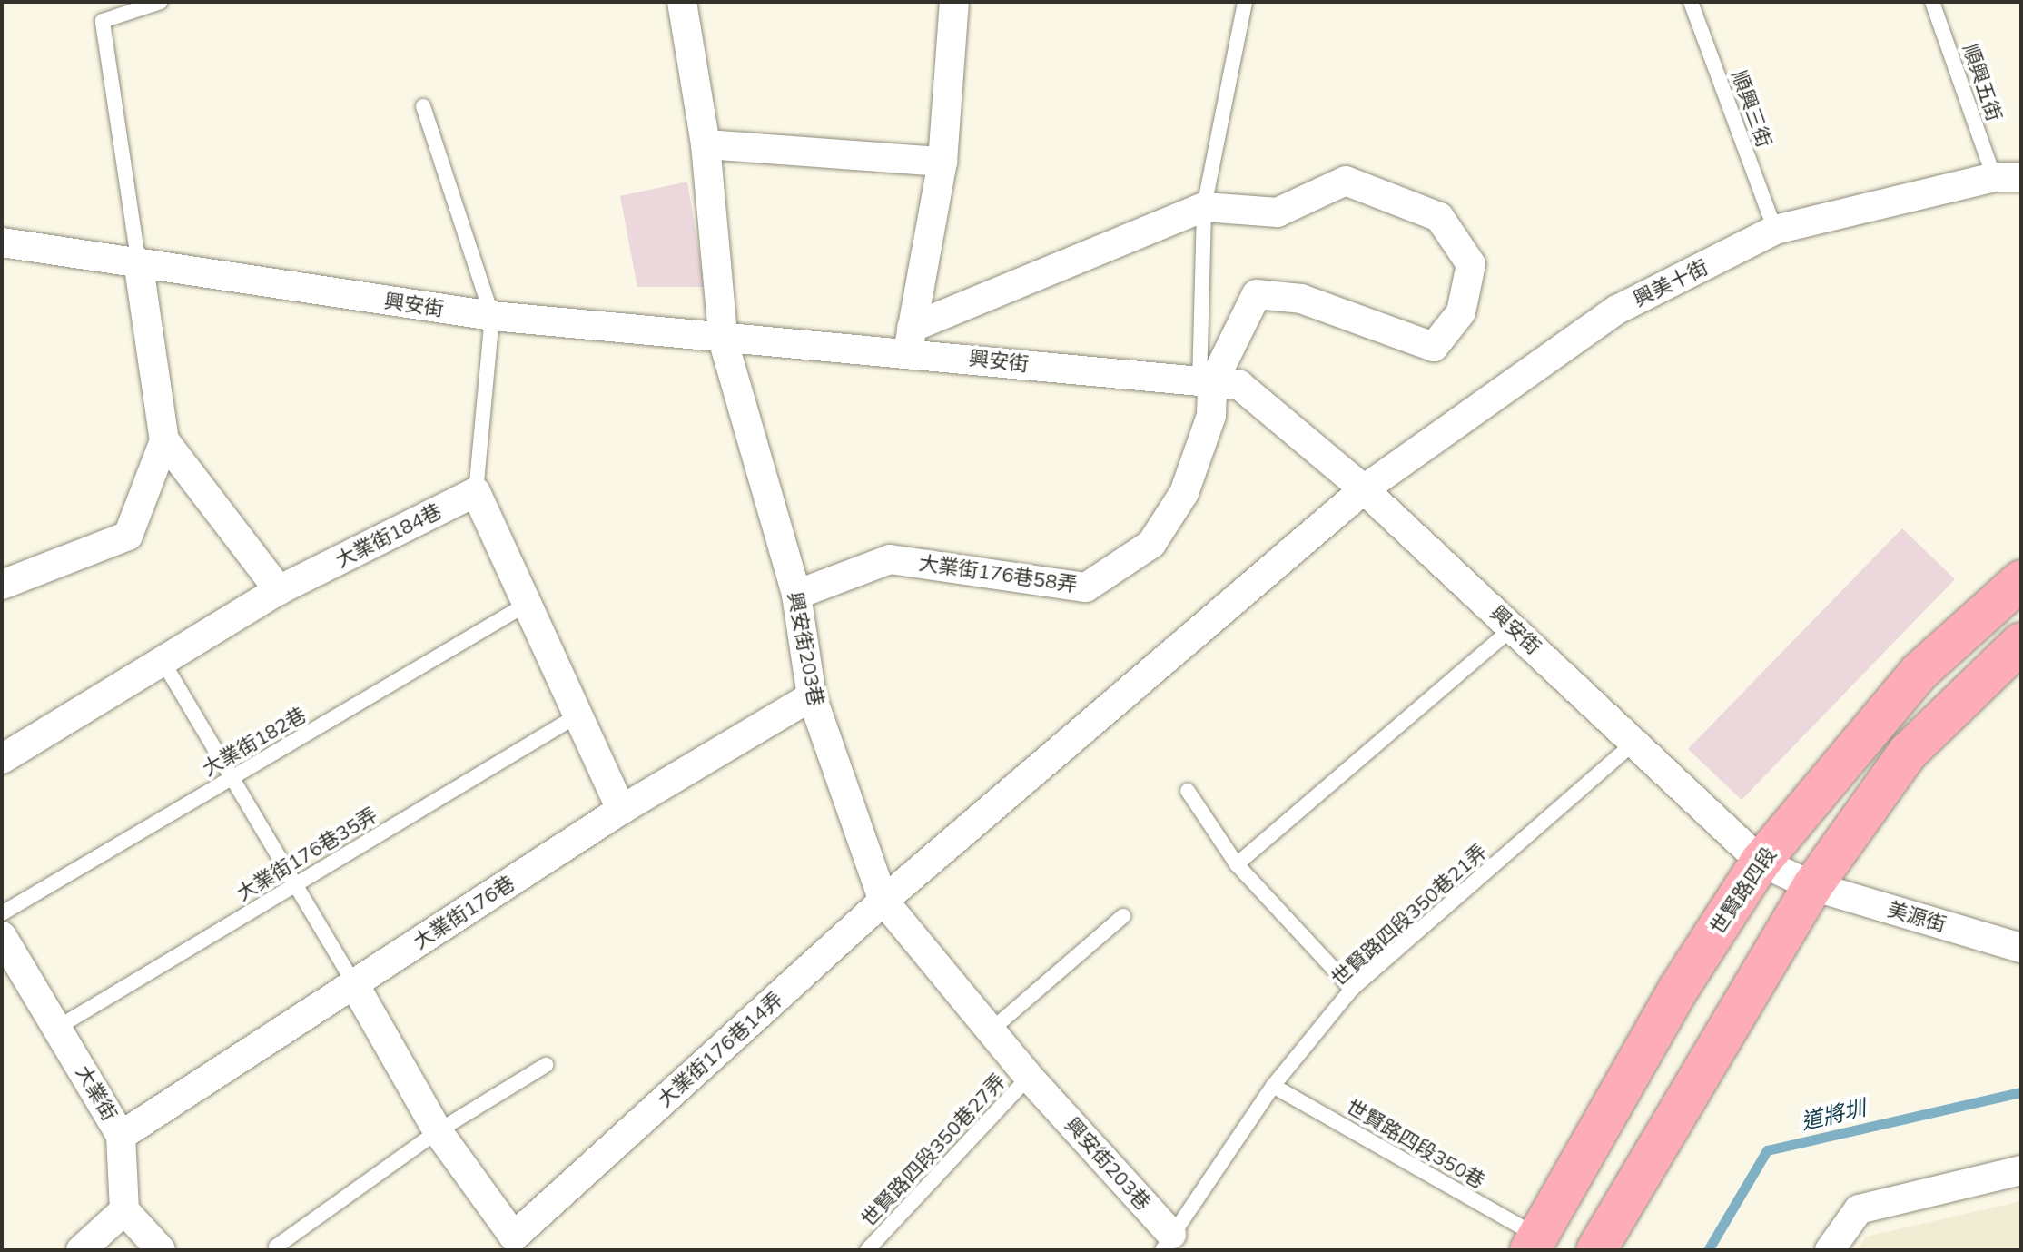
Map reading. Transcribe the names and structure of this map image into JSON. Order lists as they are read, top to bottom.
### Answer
{
  "streets": {
    "main road": ["世賢路四段"],
    "street": [
      "興美十街",
      "興安街",
      "大業街184巷",
      "大業街176巷58弄",
      "興安街203巷",
      "大業街176巷",
      "美源街",
      "大業街176巷14弄",
      "大業街"
    ],
    "lane": [
      "順興五街",
      "順興三街",
      "大業街182巷",
      "大業街176巷35弄",
      "世賢路四段350巷21弄",
      "世賢路四段350巷",
      "世賢路四段350巷27弄"
    ]
  },
  "crossings": [
    ["順興五街", "興美十街"],
    ["順興三街", "興美十街"],
    ["興美十街", "興安街"],
    ["興美十街", "大業街176巷14弄"],
    ["興安街", "大業街176巷58弄"],
    ["興安街", "興安街203巷"],
    ["興安街", "世賢路四段"],
    ["興安街", "世賢路四段350巷21弄"],
    ["興安街", "美源街"],
    ["大業街176巷58弄", "興安街203巷"],
    ["興安街203巷", "大業街176巷"],
    ["興安街203巷", "世賢路四段350巷21弄"],
    ["興安街203巷", "大業街176巷14弄"],
    ["興安街203巷", "世賢路四段350巷27弄"],
    ["大業街176巷35弄", "大業街"],
    ["世賢路四段", "世賢路四段350巷"],
    ["大業街176巷", "大業街176巷14弄"],
    ["大業街176巷", "大業街"],
    ["世賢路四段350巷21弄", "世賢路四段350巷"]
  ],
  "water": ["道將圳"]
}
